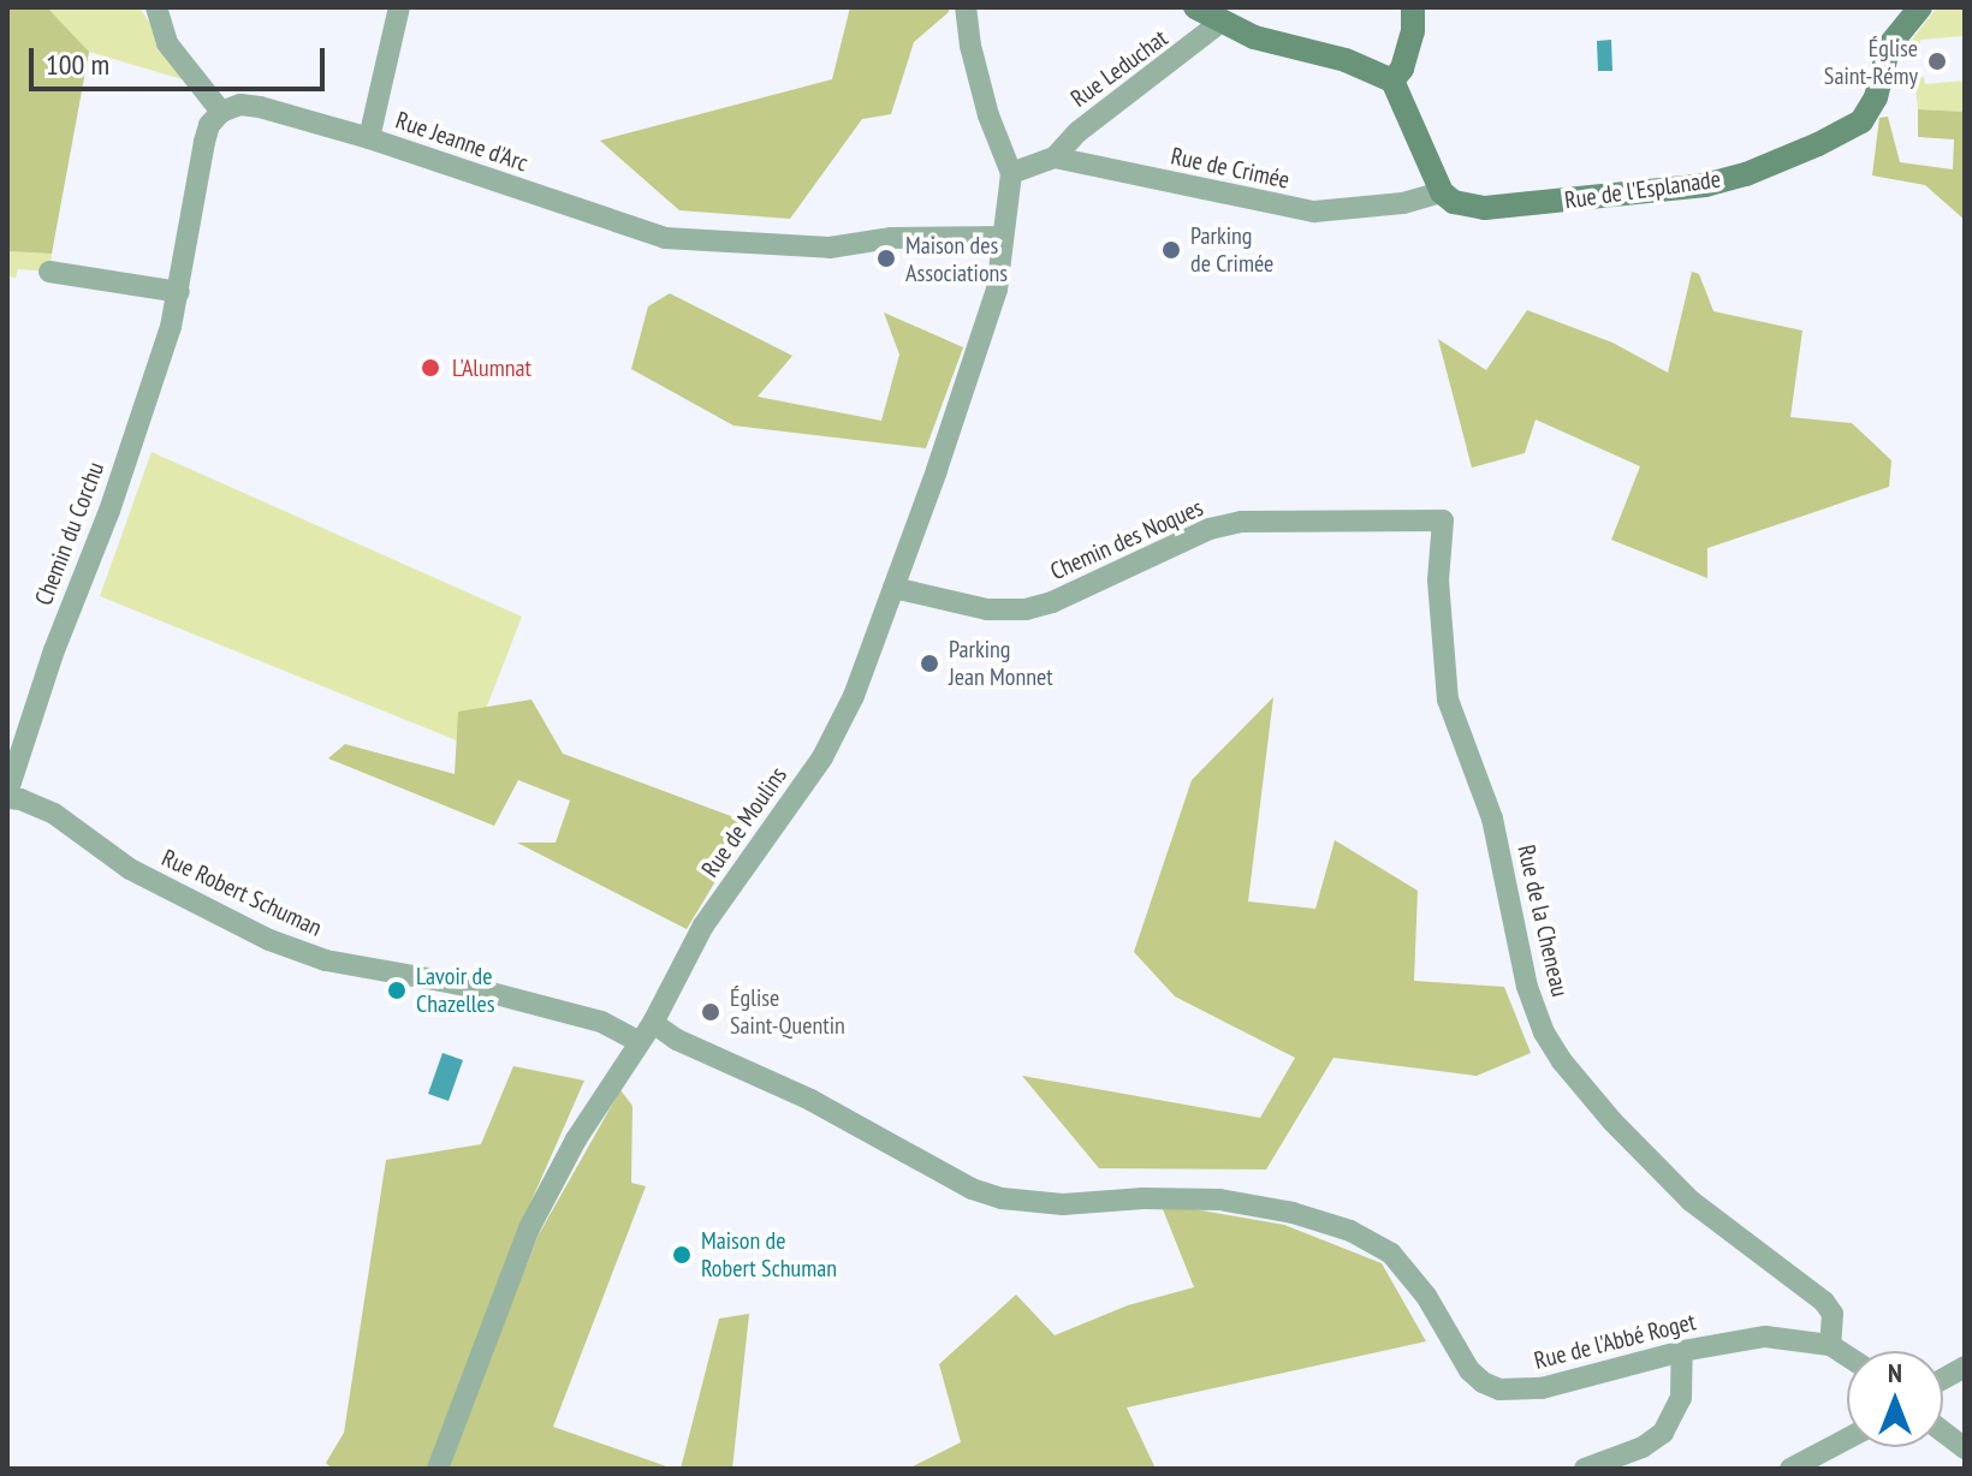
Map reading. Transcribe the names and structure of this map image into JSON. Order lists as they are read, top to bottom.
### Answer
{
  "streets": {
    "street": [
      "Rue Leduchat",
      "Rue Jeanne d'Arc",
      "Rue de Crimée",
      "Rue de l'Esplanade",
      "Chemin du Corchu",
      "Chemin des Noques",
      "Rue de Moulins",
      "Rue Robert Schuman",
      "Rue de la Cheneau",
      "Rue de l'Abbé Roget"
    ]
  },
  "crossings": [
    ["Rue Leduchat", "Rue de Crimée"],
    ["Rue Jeanne d'Arc", "Rue de Moulins"],
    ["Rue de Crimée", "Rue de l'Esplanade"],
    ["Chemin du Corchu", "Rue Robert Schuman"],
    ["Chemin des Noques", "Rue de Moulins"],
    ["Chemin des Noques", "Rue de la Cheneau"],
    ["Rue de Moulins", "Rue Robert Schuman"],
    ["Rue de Moulins", "Rue de l'Abbé Roget"],
    ["Rue de la Cheneau", "Rue de l'Abbé Roget"]
  ],
  "places": [
    "Église Saint-Rémy",
    "Parking de Crimée",
    "Maison des Associations",
    "L'Alumnat",
    "Parking Jean Monnet",
    "Lavoir de Chazelles",
    "Église Saint-Quentin",
    "Maison de Robert Schuman"
  ],
  "scale_bar": "100 m",
  "north": "top"
}
